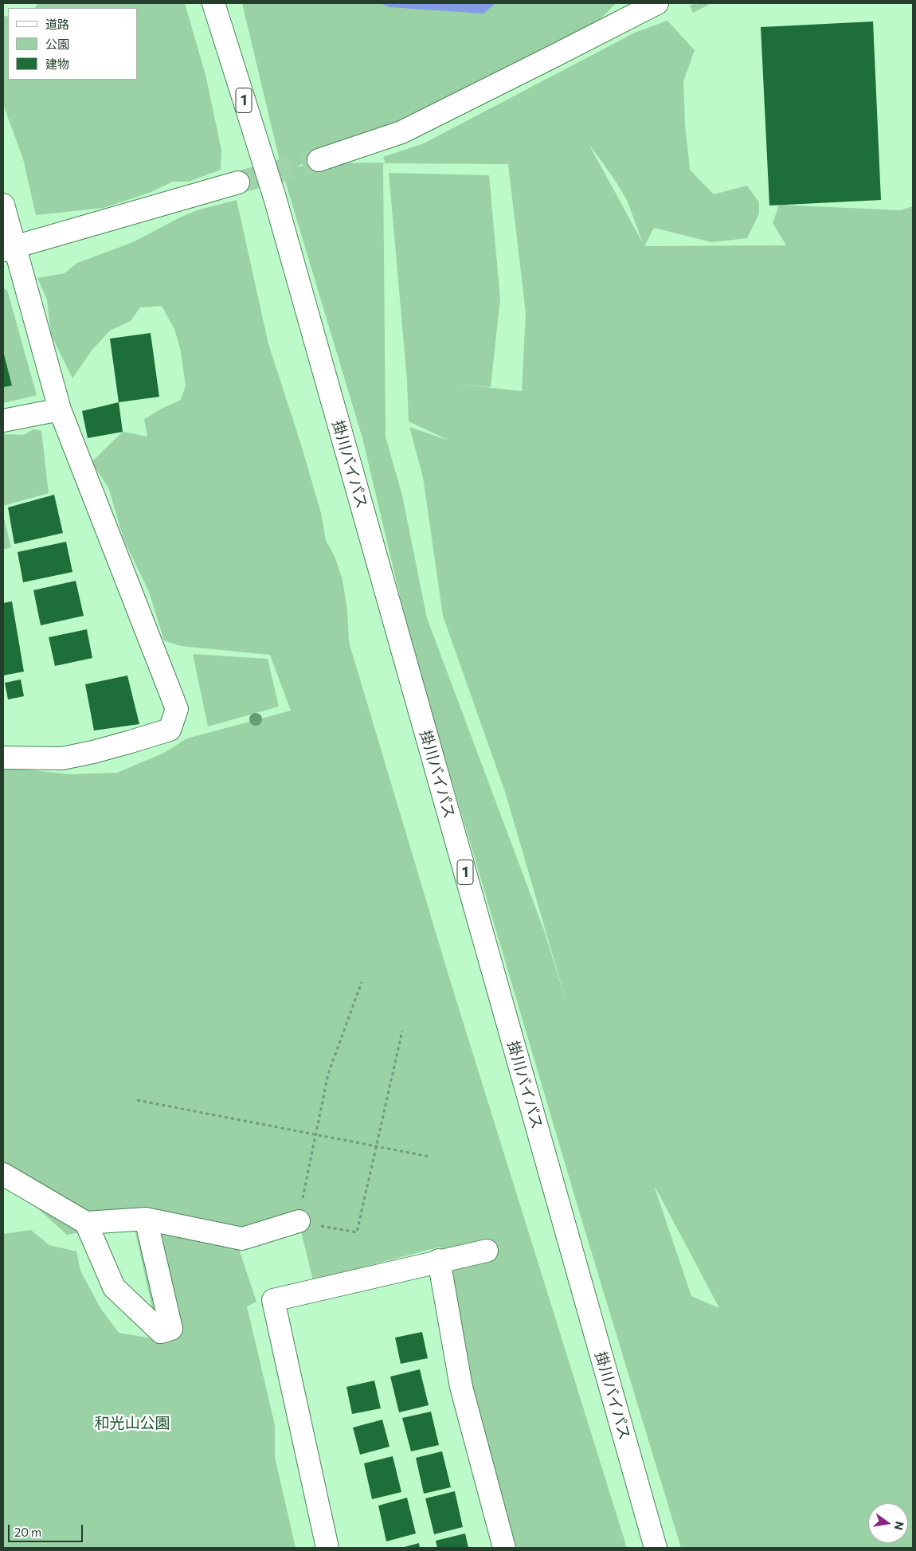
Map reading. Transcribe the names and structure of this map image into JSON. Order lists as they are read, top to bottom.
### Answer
{
  "streets": {
    "main road": ["1", "掛川バイパス"]
  },
  "parks": ["和光山公園"],
  "legend": ["道路", "公園", "建物"],
  "scale_bar": "20 m",
  "north": "right"
}
